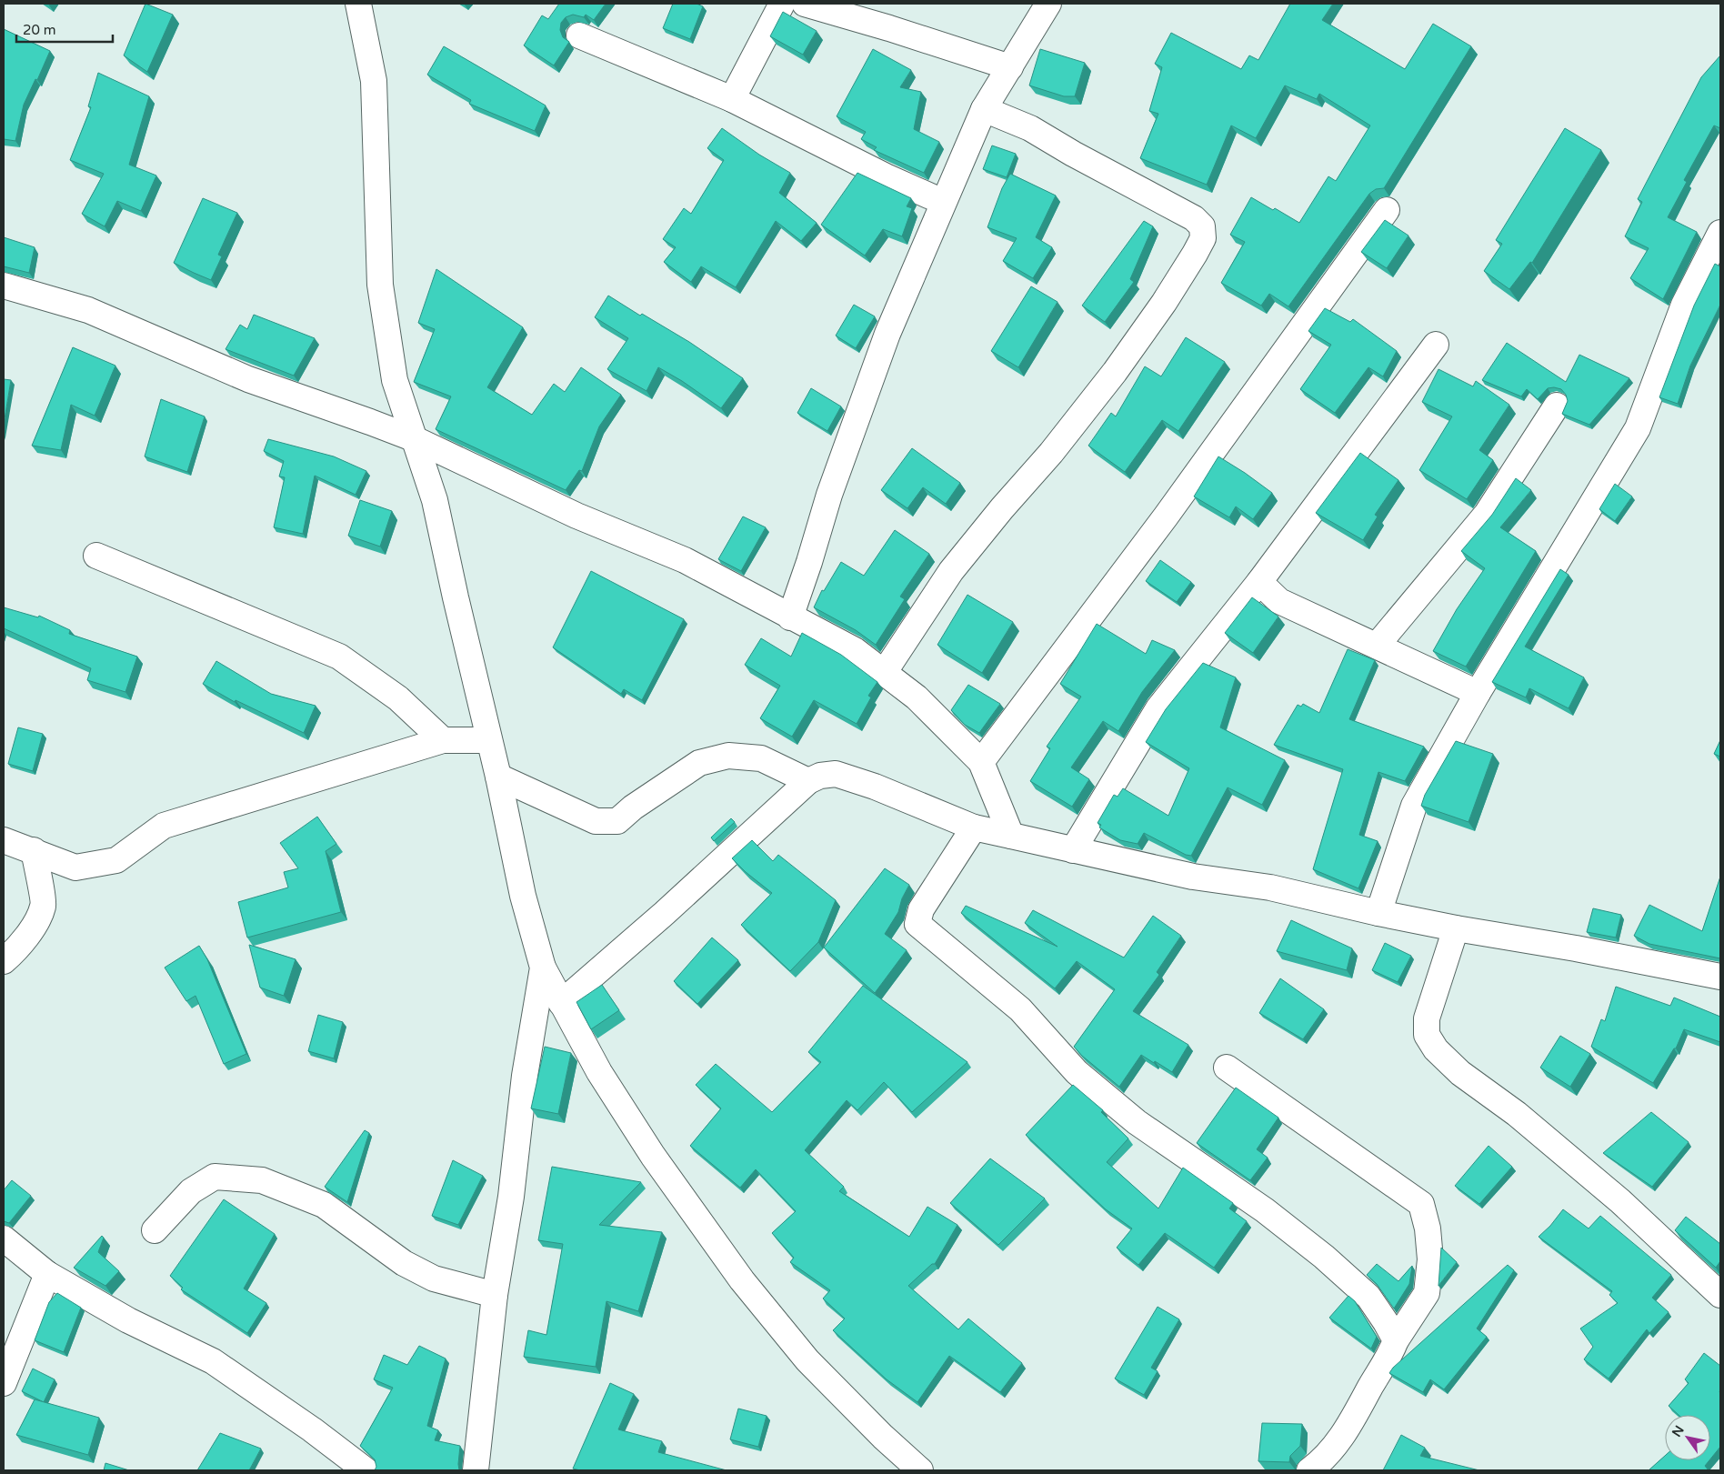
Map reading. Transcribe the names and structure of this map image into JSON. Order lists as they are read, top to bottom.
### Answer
{
  "scale_bar": "20 m",
  "north": "top left"
}
